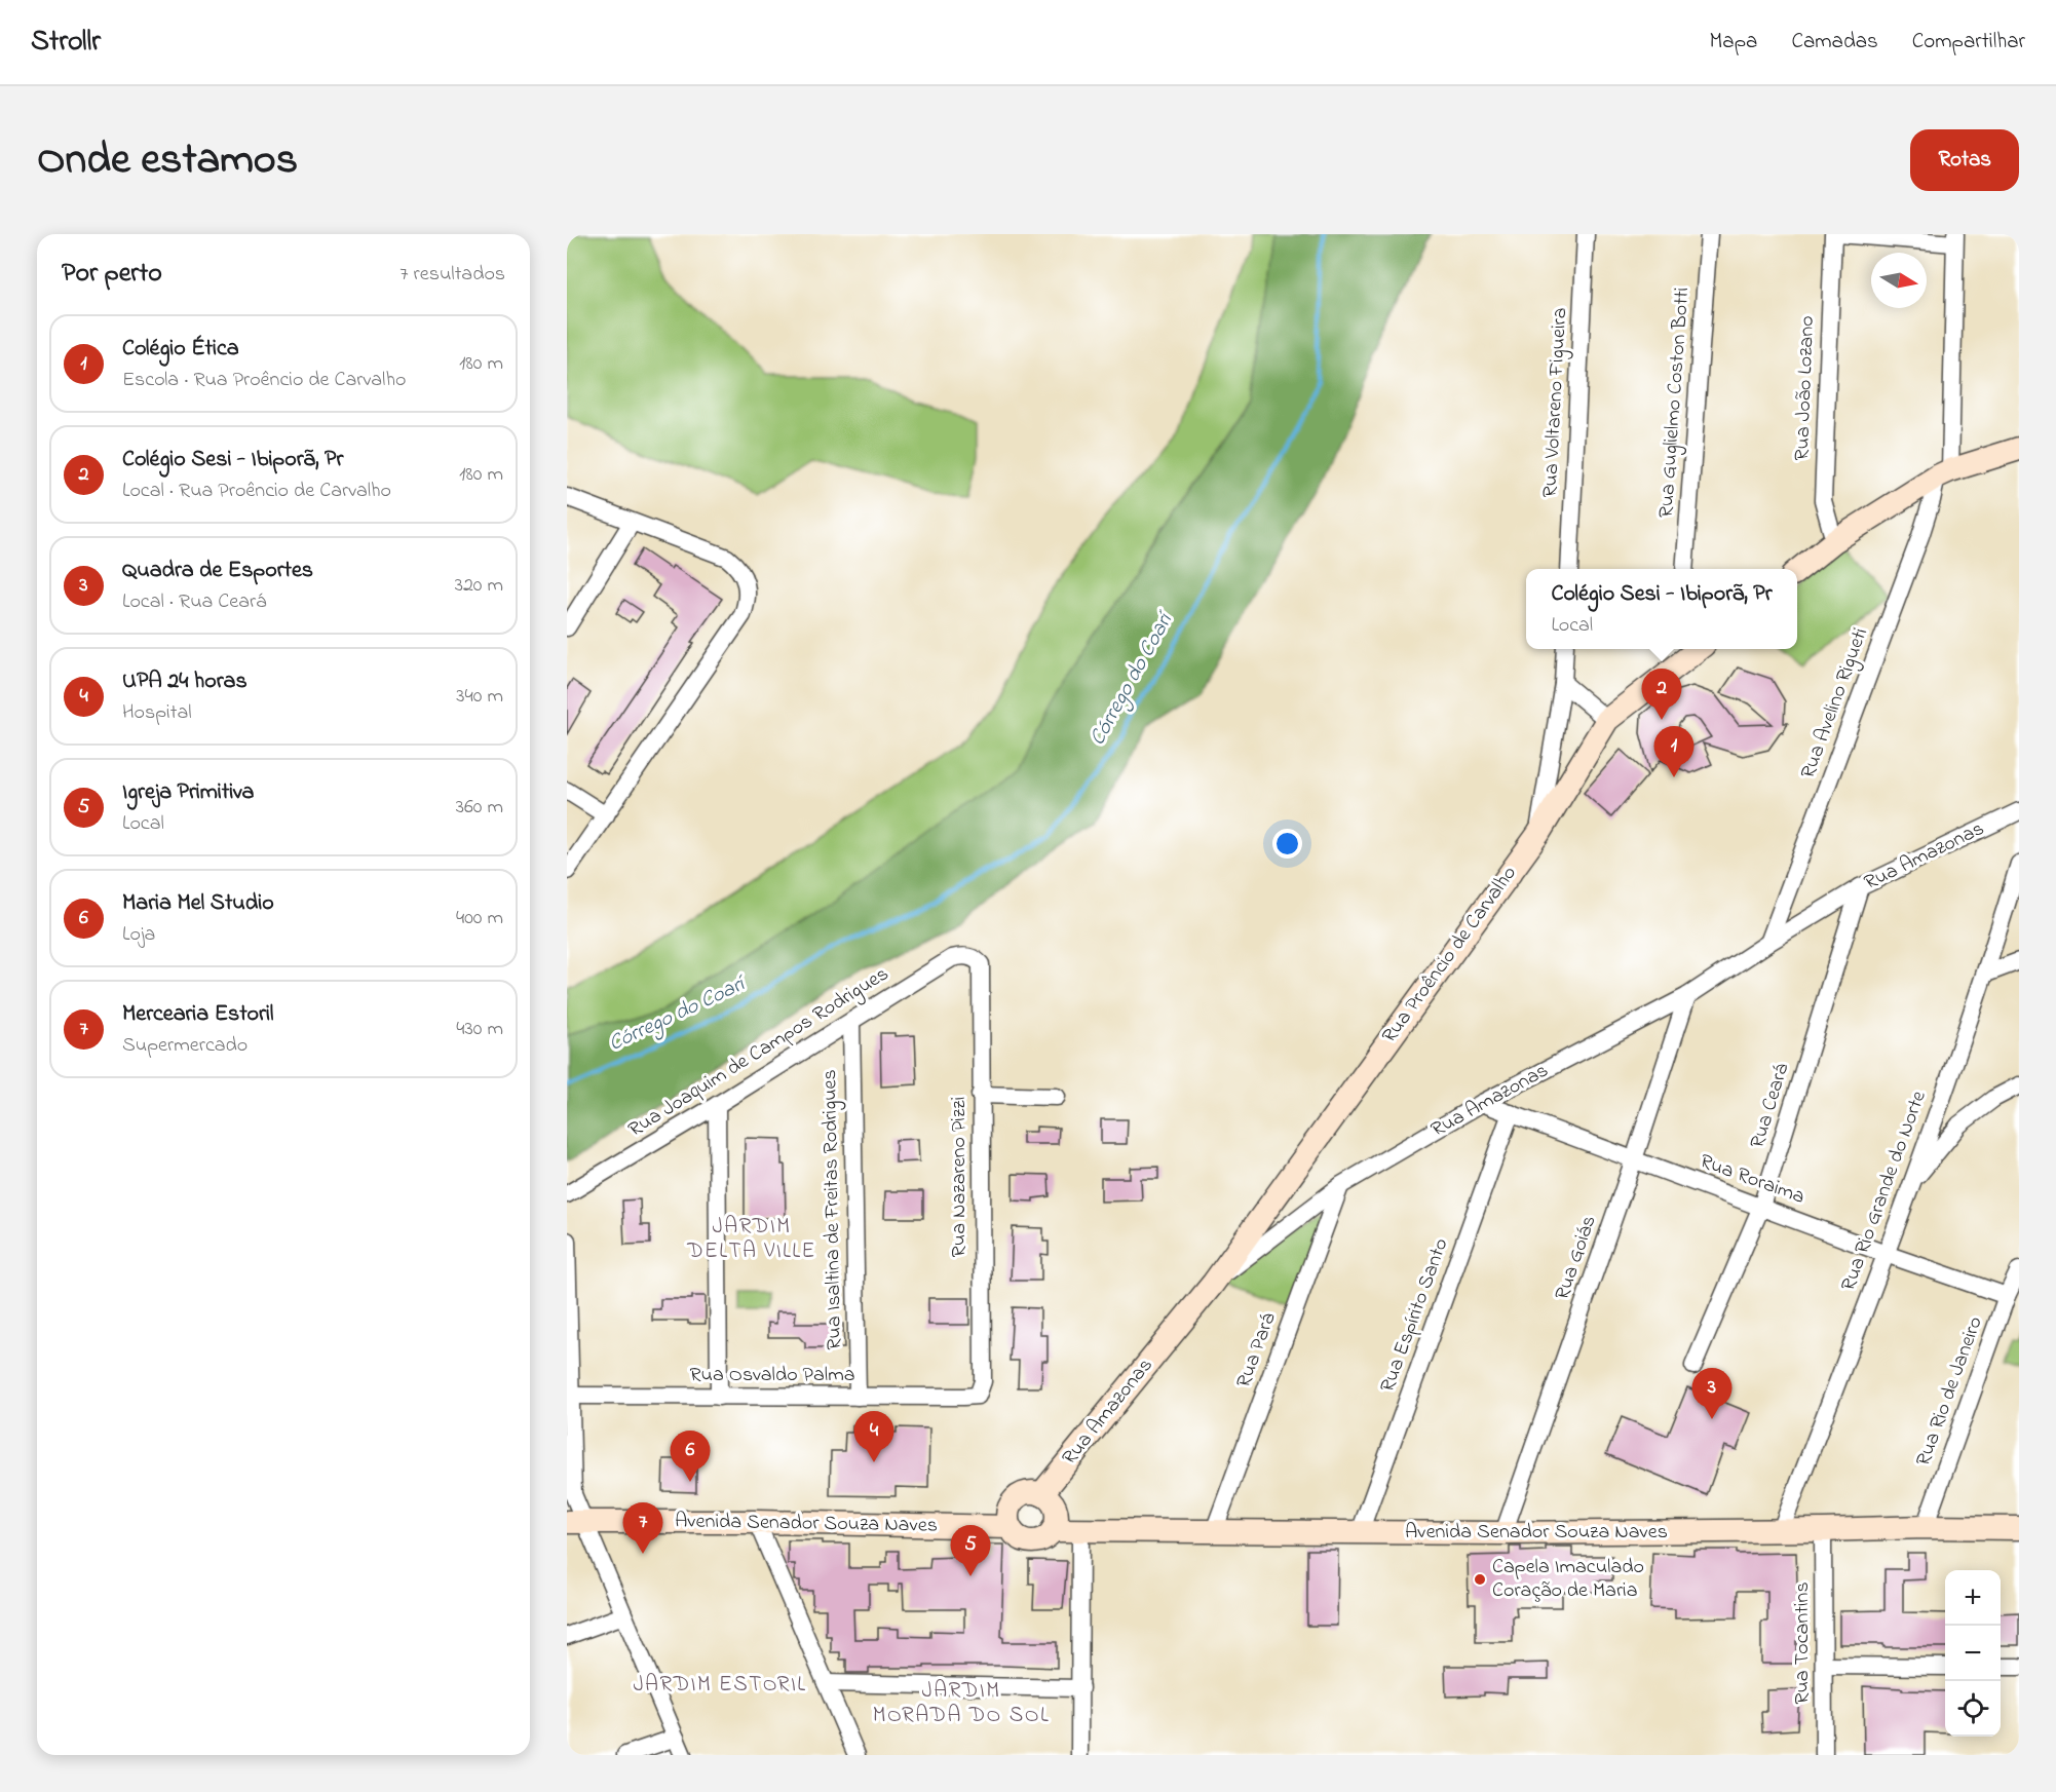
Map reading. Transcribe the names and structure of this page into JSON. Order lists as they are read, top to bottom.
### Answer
{
  "streets": {
    "street": [
      "Rua João Lozano",
      "Rua Voltareno Figueira",
      "Rua Guglielmo Coston Botti",
      "Rua Avelino Rigueti",
      "Rua Amazonas",
      "Rua Proêncio de Carvalho",
      "Rua Joaquim de Campos Rodrigues",
      "Rua Ceará",
      "Rua Nazareno Pizzi",
      "Rua Roraima",
      "Rua Rio Grande do Norte",
      "Rua Isaltina de Freitas Rodrigues",
      "Rua Goiás",
      "Rua Espírito Santo",
      "Rua Pará",
      "Rua Osvaldo Palma",
      "Rua Rio de Janeiro",
      "Avenida Senador Souza Naves",
      "Rua Tocantins"
    ]
  },
  "crossings": [
    ["Rua Avelino Rigueti", "Rua Amazonas"],
    ["Rua Amazonas", "Rua Proêncio de Carvalho"],
    ["Rua Amazonas", "Rua Ceará"],
    ["Rua Amazonas", "Rua Roraima"],
    ["Rua Amazonas", "Rua Goiás"],
    ["Rua Amazonas", "Rua Pará"],
    ["Rua Amazonas", "Avenida Senador Souza Naves"],
    ["Rua Joaquim de Campos Rodrigues", "Rua Nazareno Pizzi"],
    ["Rua Joaquim de Campos Rodrigues", "Rua Isaltina de Freitas Rodrigues"],
    ["Rua Ceará", "Rua Roraima"],
    ["Rua Nazareno Pizzi", "Rua Osvaldo Palma"],
    ["Rua Roraima", "Rua Rio Grande do Norte"],
    ["Rua Roraima", "Rua Goiás"],
    ["Rua Roraima", "Rua Espírito Santo"],
    ["Rua Roraima", "Rua Rio de Janeiro"],
    ["Rua Rio Grande do Norte", "Avenida Senador Souza Naves"],
    ["Rua Isaltina de Freitas Rodrigues", "Rua Osvaldo Palma"],
    ["Rua Goiás", "Avenida Senador Souza Naves"],
    ["Rua Espírito Santo", "Avenida Senador Souza Naves"],
    ["Rua Pará", "Avenida Senador Souza Naves"],
    ["Rua Rio de Janeiro", "Avenida Senador Souza Naves"],
    ["Avenida Senador Souza Naves", "Rua Tocantins"]
  ],
  "districts": ["JARDIM DELTA VILLE", "JARDIM ESTORIL", "JARDIM MORADA DO SOL"],
  "water": ["Córrego do Coarí"],
  "places": ["Capela Imaculado Coração de Maria"],
  "north": "right",
  "page": {
    "header": "Strollr",
    "nav": ["Mapa", "Camadas", "Compartilhar"],
    "title": "Onde estamos",
    "buttons": "Rotas",
    "heading": ["Por perto", "7 resultados"],
    "list": [
      {
        "mark": "1",
        "name": "Colégio Ética",
        "note": "Escola · Rua Proêncio de Carvalho",
        "value": "180 m"
      },
      {
        "mark": "2",
        "name": "Colégio Sesi - Ibiporã, Pr",
        "note": "Local · Rua Proêncio de Carvalho",
        "value": "180 m"
      },
      {
        "mark": "3",
        "name": "Quadra de Esportes",
        "note": "Local · Rua Ceará",
        "value": "320 m"
      },
      {
        "mark": "4",
        "name": "UPA 24 horas",
        "note": "Hospital",
        "value": "340 m"
      },
      {
        "mark": "5",
        "name": "Igreja Primitiva",
        "note": "Local",
        "value": "360 m"
      },
      {
        "mark": "6",
        "name": "Maria Mel Studio",
        "note": "Loja",
        "value": "400 m"
      },
      {
        "mark": "7",
        "name": "Mercearia Estoril",
        "note": "Supermercado",
        "value": "430 m"
      }
    ],
    "popup": ["Colégio Sesi - Ibiporã, Pr", "Local"],
    "pins": [
      "2",
      "1",
      "3",
      "4",
      "6",
      "7",
      "5"
    ],
    "map_buttons": ["+", "−"]
  }
}
